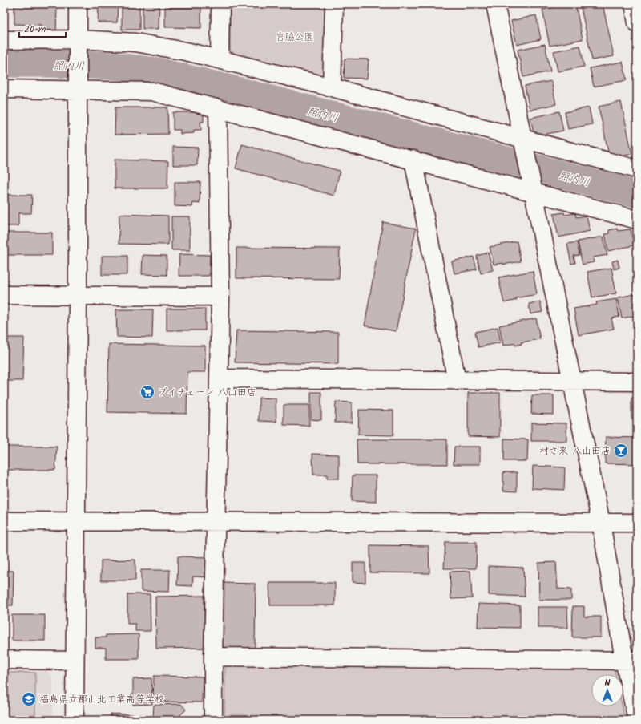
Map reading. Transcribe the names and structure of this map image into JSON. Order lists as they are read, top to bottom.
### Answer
{
  "water": ["照内川"],
  "parks": ["宮脇公園"],
  "places": {
    "supermarket": ["ブイチェーン 八山田店"],
    "bar": ["村さ来 八山田店"],
    "school or university": ["福島県立郡山北工業高等学校"]
  },
  "scale_bar": "20 m",
  "north": "top"
}
